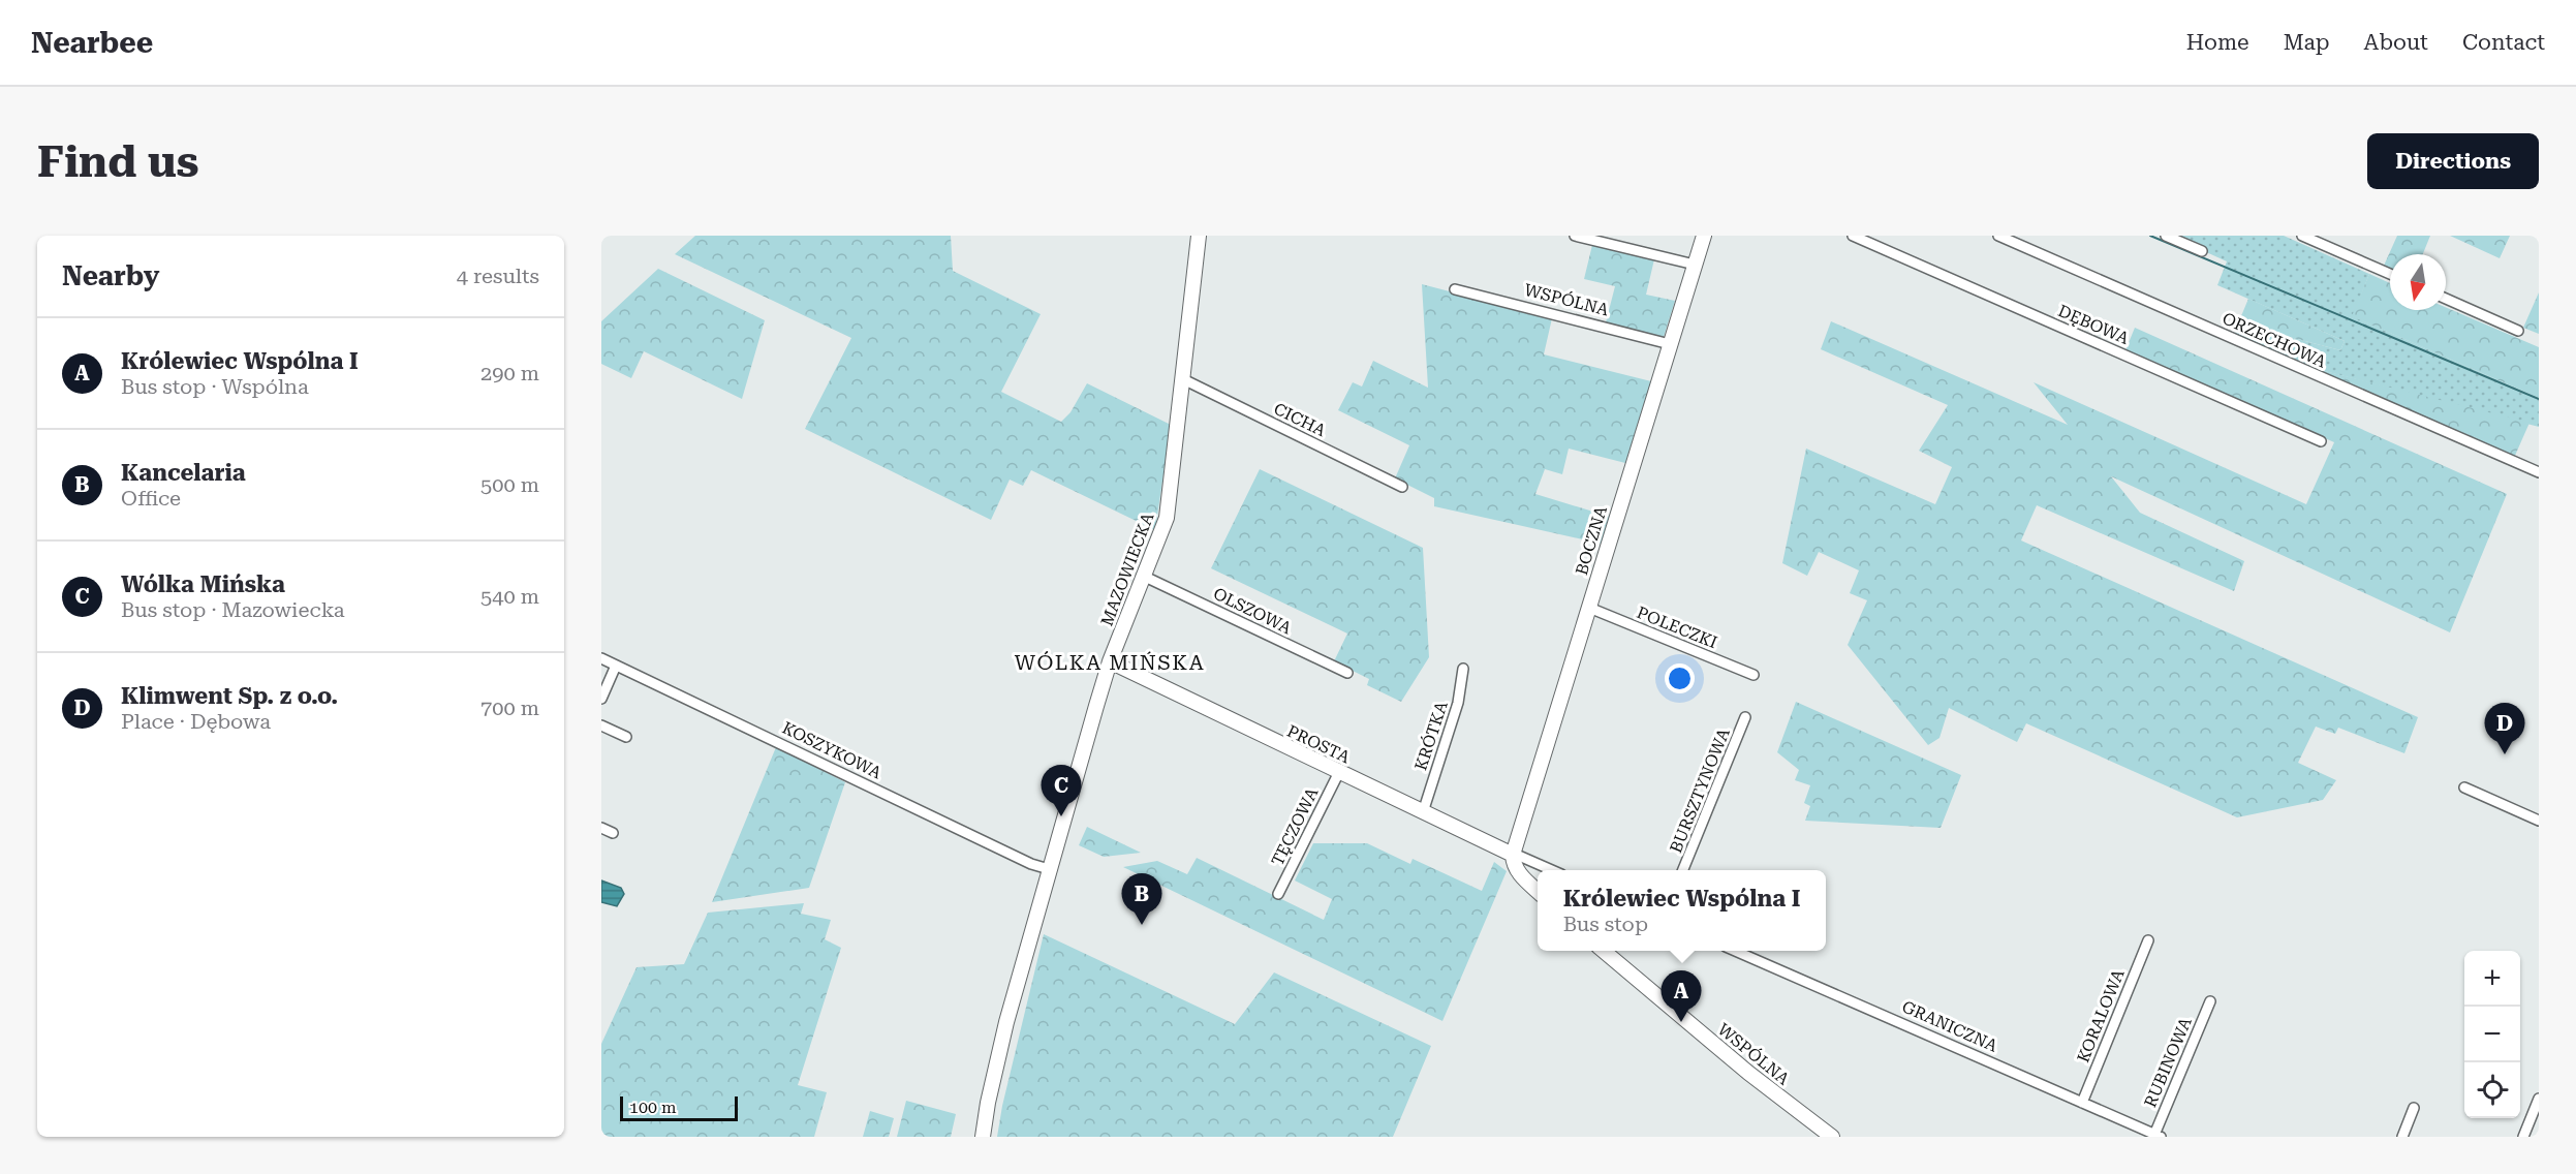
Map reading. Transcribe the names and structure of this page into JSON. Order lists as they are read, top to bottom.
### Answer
{
  "streets": {
    "street": [
      "WSPÓLNA",
      "DĘBOWA",
      "ORZECHOWA",
      "CICHA",
      "BOCZNA",
      "MAZOWIECKA",
      "OLSZOWA",
      "POLECZKI",
      "KRÓTKA",
      "PROSTA",
      "KOSZYKOWA",
      "BURSZTYNOWA",
      "TĘCZOWA",
      "KORALOWA",
      "GRANICZNA",
      "RUBINOWA"
    ]
  },
  "crossings": [
    ["WSPÓLNA", "BOCZNA"],
    ["CICHA", "MAZOWIECKA"],
    ["BOCZNA", "POLECZKI"],
    ["BOCZNA", "PROSTA"],
    ["MAZOWIECKA", "OLSZOWA"],
    ["MAZOWIECKA", "PROSTA"],
    ["MAZOWIECKA", "KOSZYKOWA"],
    ["KRÓTKA", "PROSTA"],
    ["PROSTA", "TĘCZOWA"],
    ["KORALOWA", "GRANICZNA"],
    ["GRANICZNA", "RUBINOWA"]
  ],
  "districts": ["WÓLKA MIŃSKA"],
  "scale_bar": "100 m",
  "north": "bottom",
  "page": {
    "header": "Nearbee",
    "nav": [
      "Home",
      "Map",
      "About",
      "Contact"
    ],
    "buttons": "Directions",
    "title": "Find us",
    "heading": ["Nearby", "4 results"],
    "list": [
      {
        "mark": "A",
        "name": "Królewiec Wspólna I",
        "note": "Bus stop · Wspólna",
        "value": "290 m"
      },
      {
        "mark": "B",
        "name": "Kancelaria",
        "note": "Office",
        "value": "500 m"
      },
      {
        "mark": "C",
        "name": "Wólka Mińska",
        "note": "Bus stop · Mazowiecka",
        "value": "540 m"
      },
      {
        "mark": "D",
        "name": "Klimwent Sp. z o.o.",
        "note": "Place · Dębowa",
        "value": "700 m"
      }
    ],
    "pins": [
      "D",
      "C",
      "B",
      "A"
    ],
    "popup": ["Królewiec Wspólna I", "Bus stop"],
    "map_buttons": ["+", "−"],
    "scale": "100 m"
  }
}
